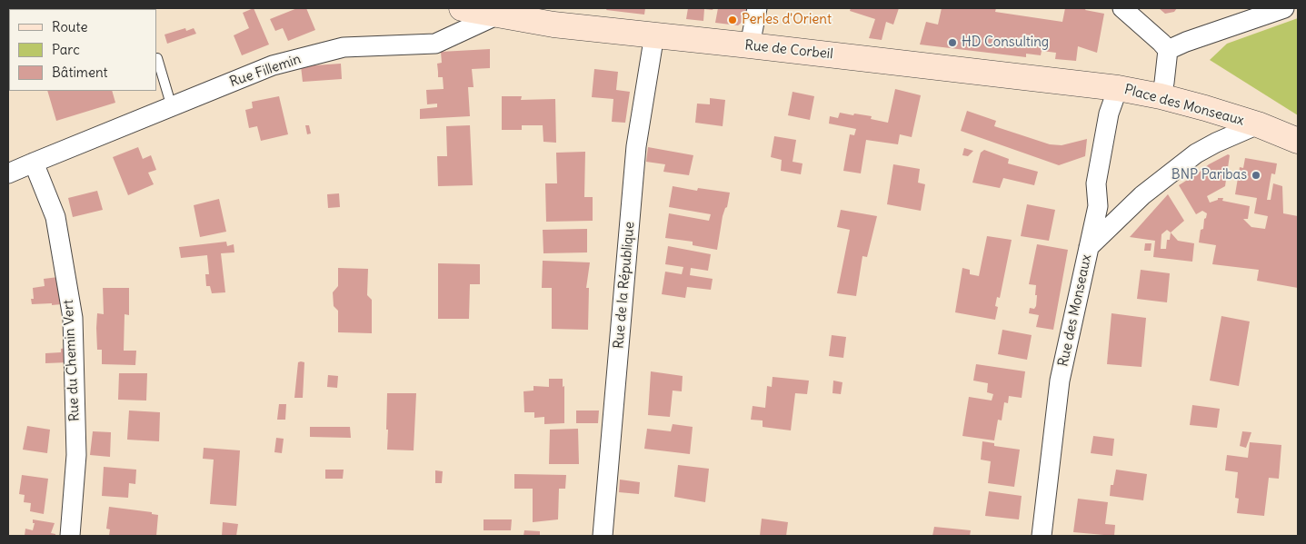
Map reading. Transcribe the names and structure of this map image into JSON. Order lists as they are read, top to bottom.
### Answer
{
  "streets": {
    "main road": ["Rue de Corbeil", "Place des Monseaux"],
    "street": [
      "Rue Fillemin",
      "Rue de la République",
      "Rue des Monseaux",
      "Rue du Chemin Vert"
    ]
  },
  "crossings": [
    ["Rue de Corbeil", "Rue Fillemin"],
    ["Rue de Corbeil", "Place des Monseaux"],
    ["Rue de Corbeil", "Rue de la République"],
    ["Rue de Corbeil", "Rue des Monseaux"],
    ["Rue Fillemin", "Rue du Chemin Vert"],
    ["Place des Monseaux", "Rue des Monseaux"]
  ],
  "places": ["Perles d'Orient", "HD Consulting", "BNP Paribas"],
  "legend": ["Route", "Parc", "Bâtiment"]
}
